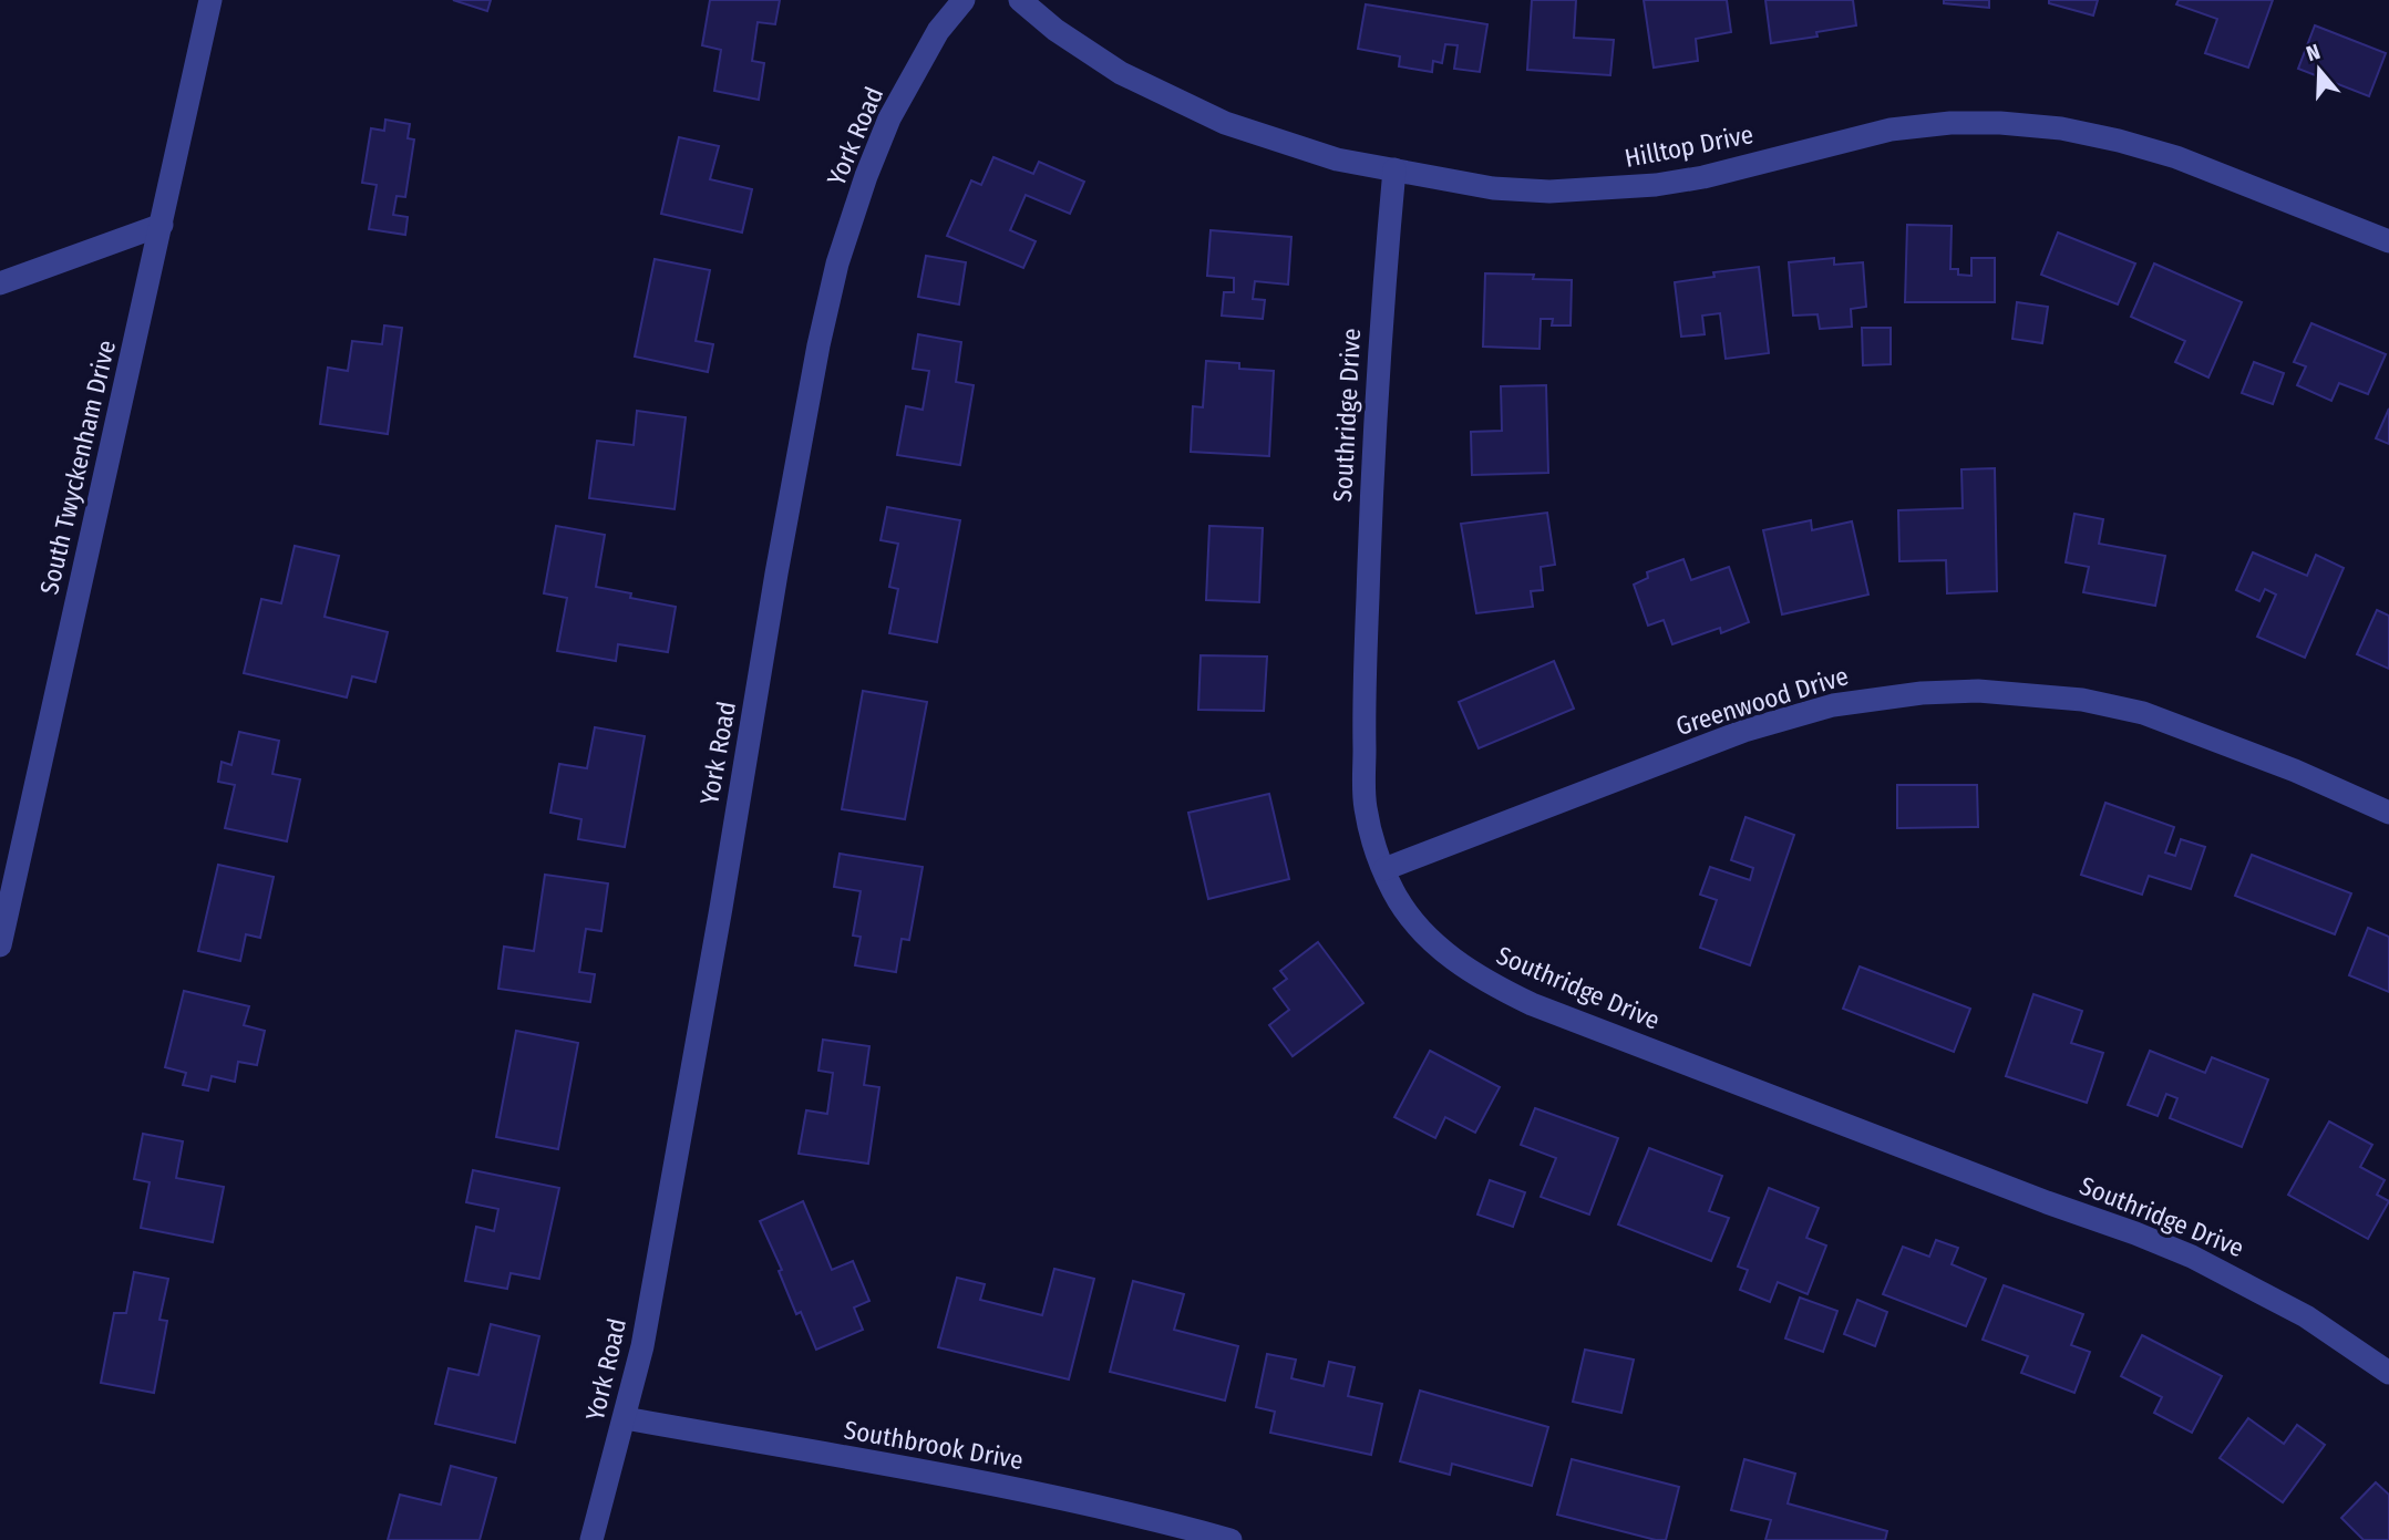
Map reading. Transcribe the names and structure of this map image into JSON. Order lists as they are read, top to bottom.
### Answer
{
  "streets": {
    "street": [
      "York Road",
      "Hilltop Drive",
      "Southridge Drive",
      "South Twyckenham Drive",
      "Greenwood Drive",
      "Southbrook Drive"
    ]
  },
  "crossings": [
    ["York Road", "Southbrook Drive"],
    ["Hilltop Drive", "Southridge Drive"],
    ["Southridge Drive", "Greenwood Drive"]
  ],
  "north": "top"
}
